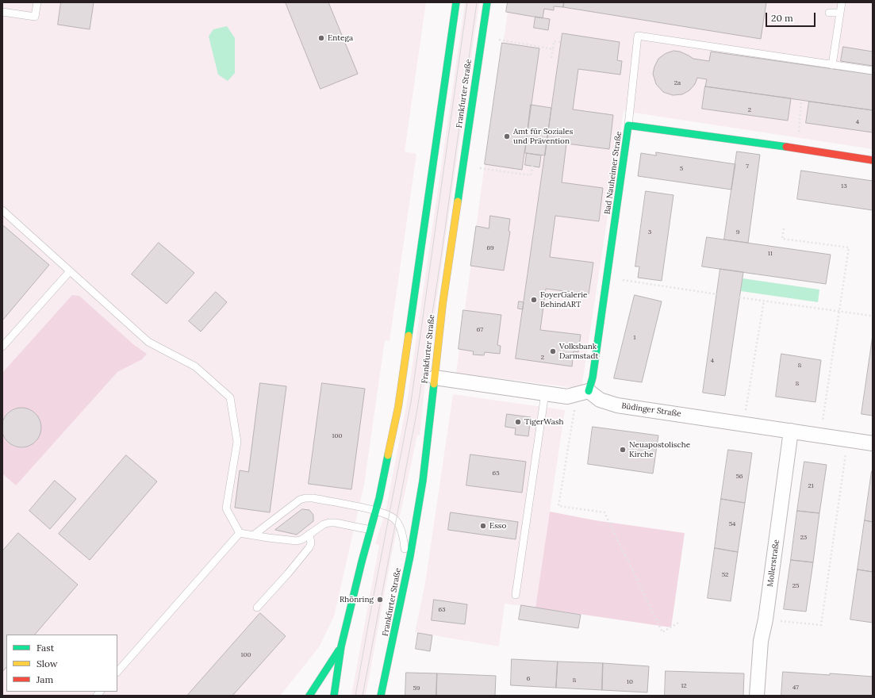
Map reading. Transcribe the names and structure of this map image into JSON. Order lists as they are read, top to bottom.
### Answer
{
  "streets": {
    "main road": ["Frankfurter Straße", "Bad Nauheimer Straße"],
    "street": ["Büdinger Straße", "Mollerstraße"]
  },
  "crossings": [
    ["Bad Nauheimer Straße", "Büdinger Straße"],
    ["Büdinger Straße", "Mollerstraße"]
  ],
  "places": [
    "Entega",
    "Amt für Soziales und Prävention",
    "FoyerGalerie BehindART",
    "Volksbank Darmstadt",
    "TigerWash",
    "Neuapostolische Kirche",
    "Esso",
    "Rhönring"
  ],
  "house_numbers": [
    "2a",
    "2",
    "4",
    "7",
    "5",
    "13",
    "3",
    "9",
    "69",
    "11",
    "67",
    "1",
    "2",
    "4",
    "8",
    "8",
    "100",
    "65",
    "56",
    "21",
    "54",
    "23",
    "52",
    "25",
    "63",
    "100",
    "6",
    "8",
    "10",
    "12",
    "47",
    "59"
  ],
  "legend": ["Fast", "Slow", "Jam"],
  "scale_bar": "20 m"
}
